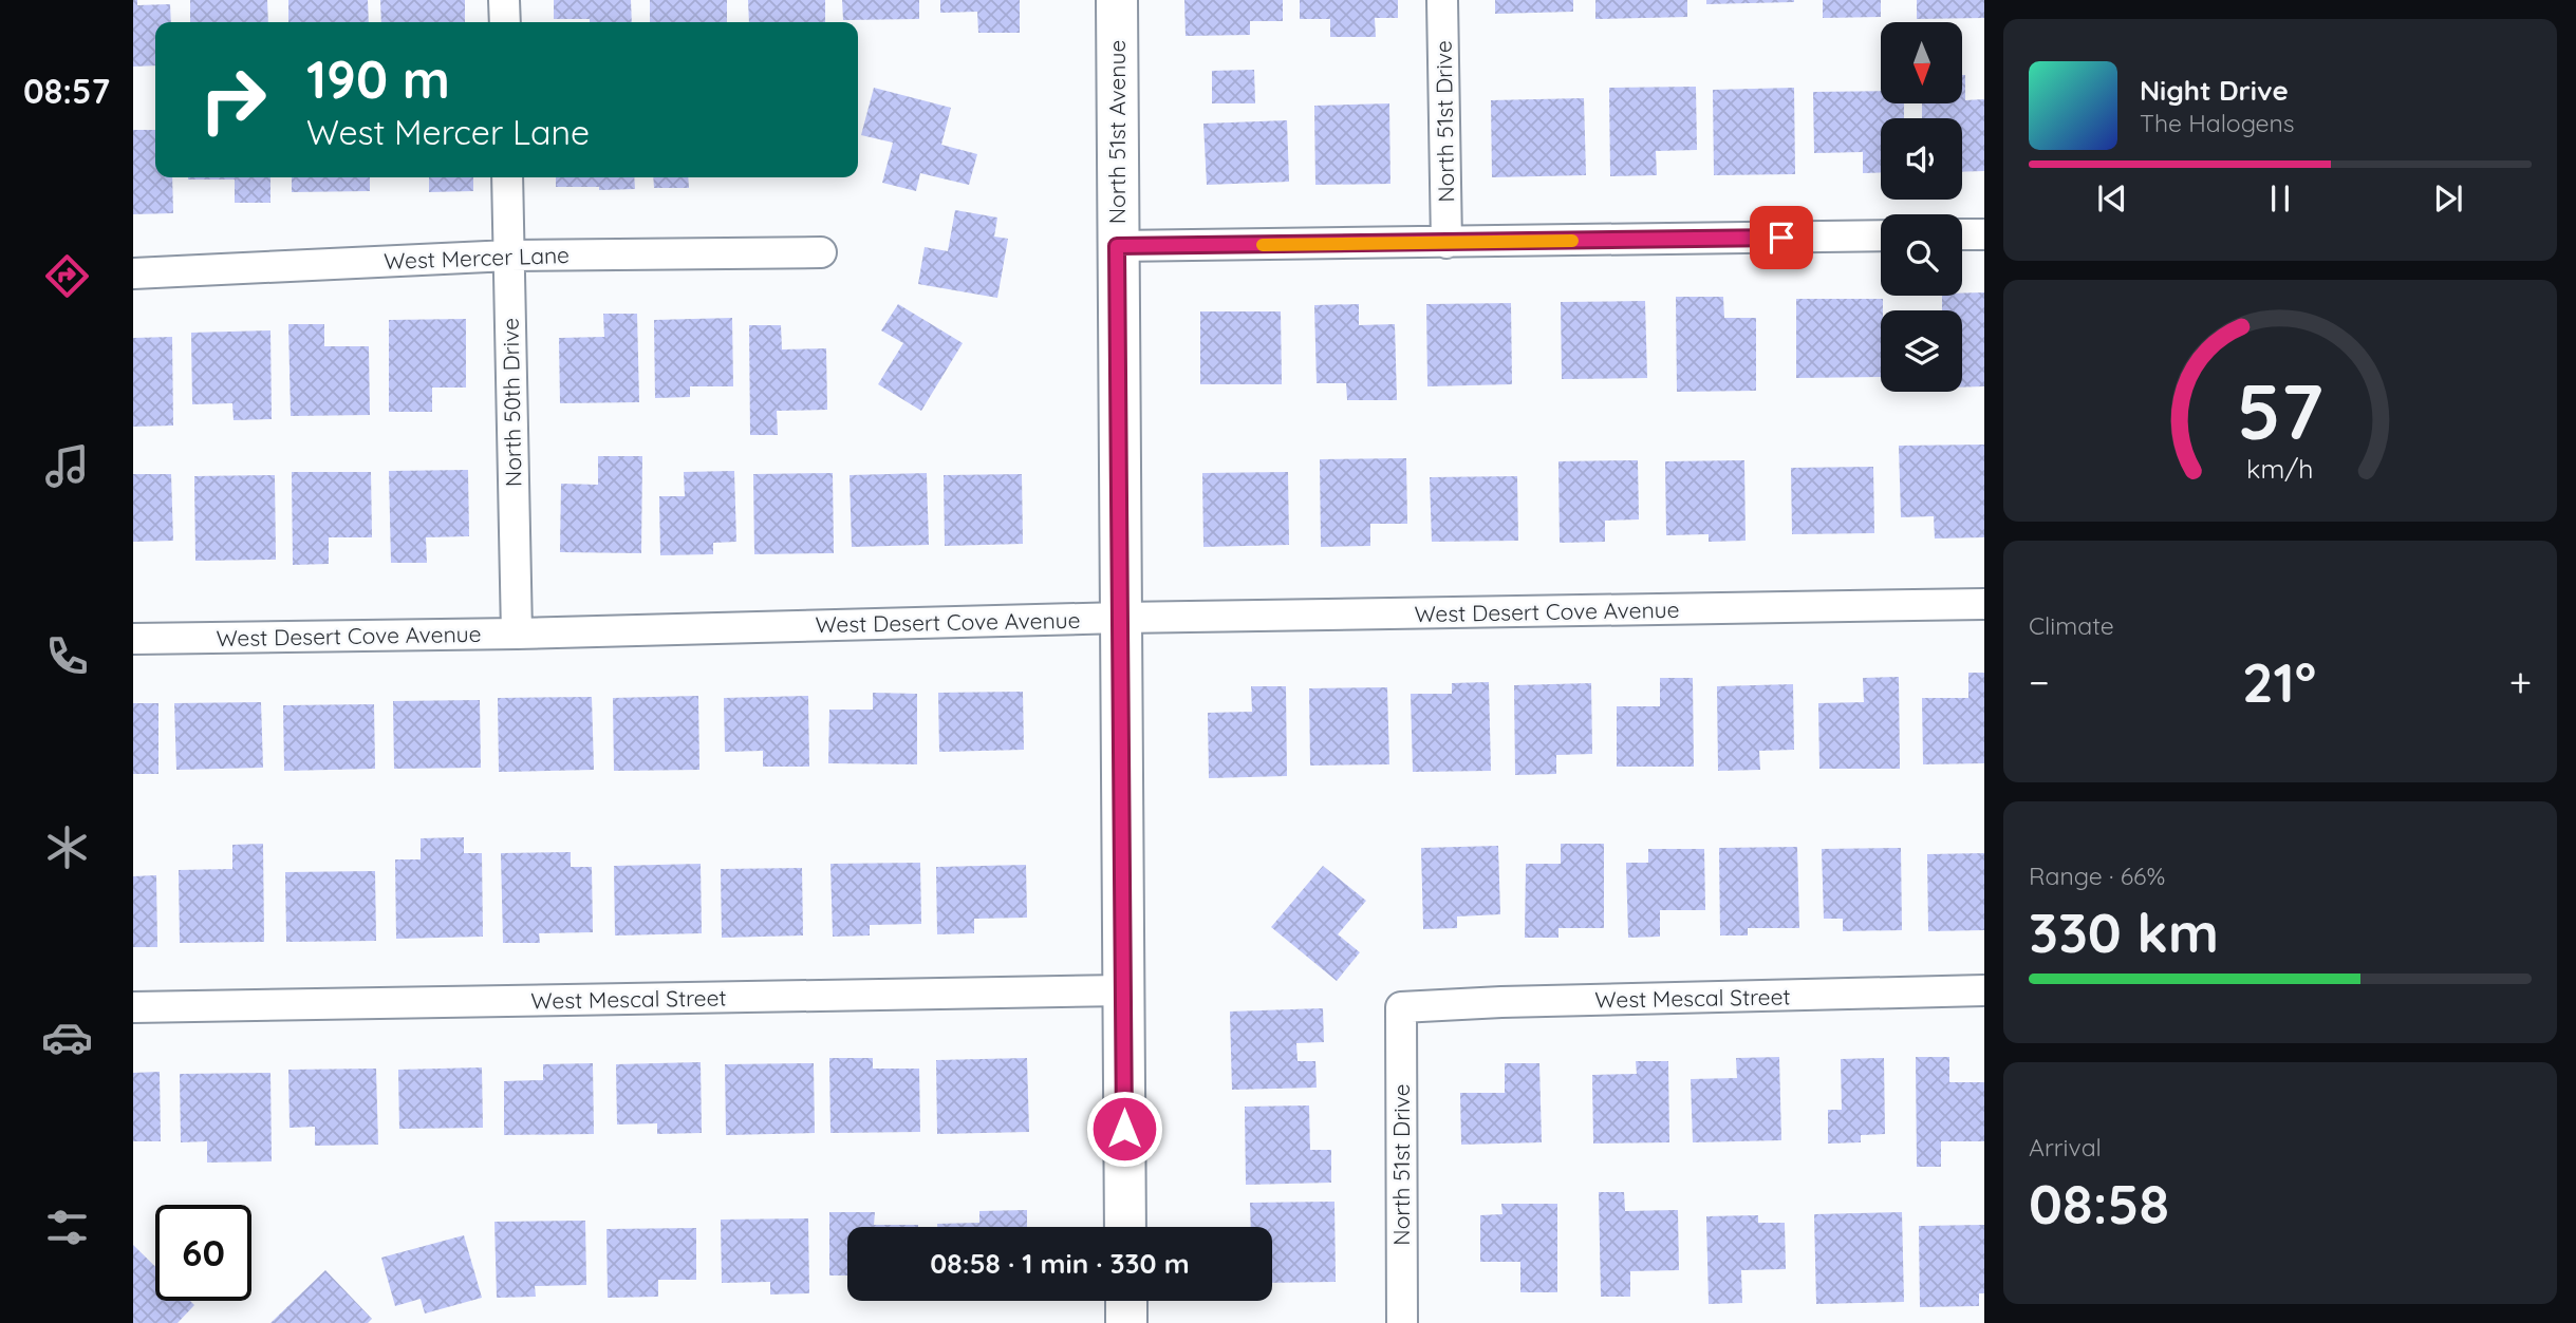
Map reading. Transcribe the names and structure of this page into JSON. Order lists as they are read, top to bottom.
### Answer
{
  "streets": {
    "main road": ["North 51st Avenue"],
    "street": [
      "North 51st Drive",
      "West Mercer Lane",
      "North 50th Drive",
      "West Desert Cove Avenue",
      "West Mescal Street"
    ]
  },
  "crossings": [
    ["North 51st Drive", "West Mescal Street"],
    ["North 51st Avenue", "West Desert Cove Avenue"],
    ["North 51st Avenue", "West Mescal Street"],
    ["West Mercer Lane", "North 50th Drive"],
    ["North 50th Drive", "West Desert Cove Avenue"]
  ],
  "north": "bottom",
  "page": {
    "tabs": "08:57",
    "turn": ["190 m", "West Mercer Lane"],
    "song": ["Night Drive", "The Halogens"],
    "tile": [
      "Climate",
      ["Range · 66%", "330 km"],
      ["Arrival", "08:58"]
    ],
    "heat": ["−", "21°", "+"],
    "limit": "60",
    "trip": "08:58 · 1 min · 330 m",
    "gauge": ["57", "km/h"]
  }
}
